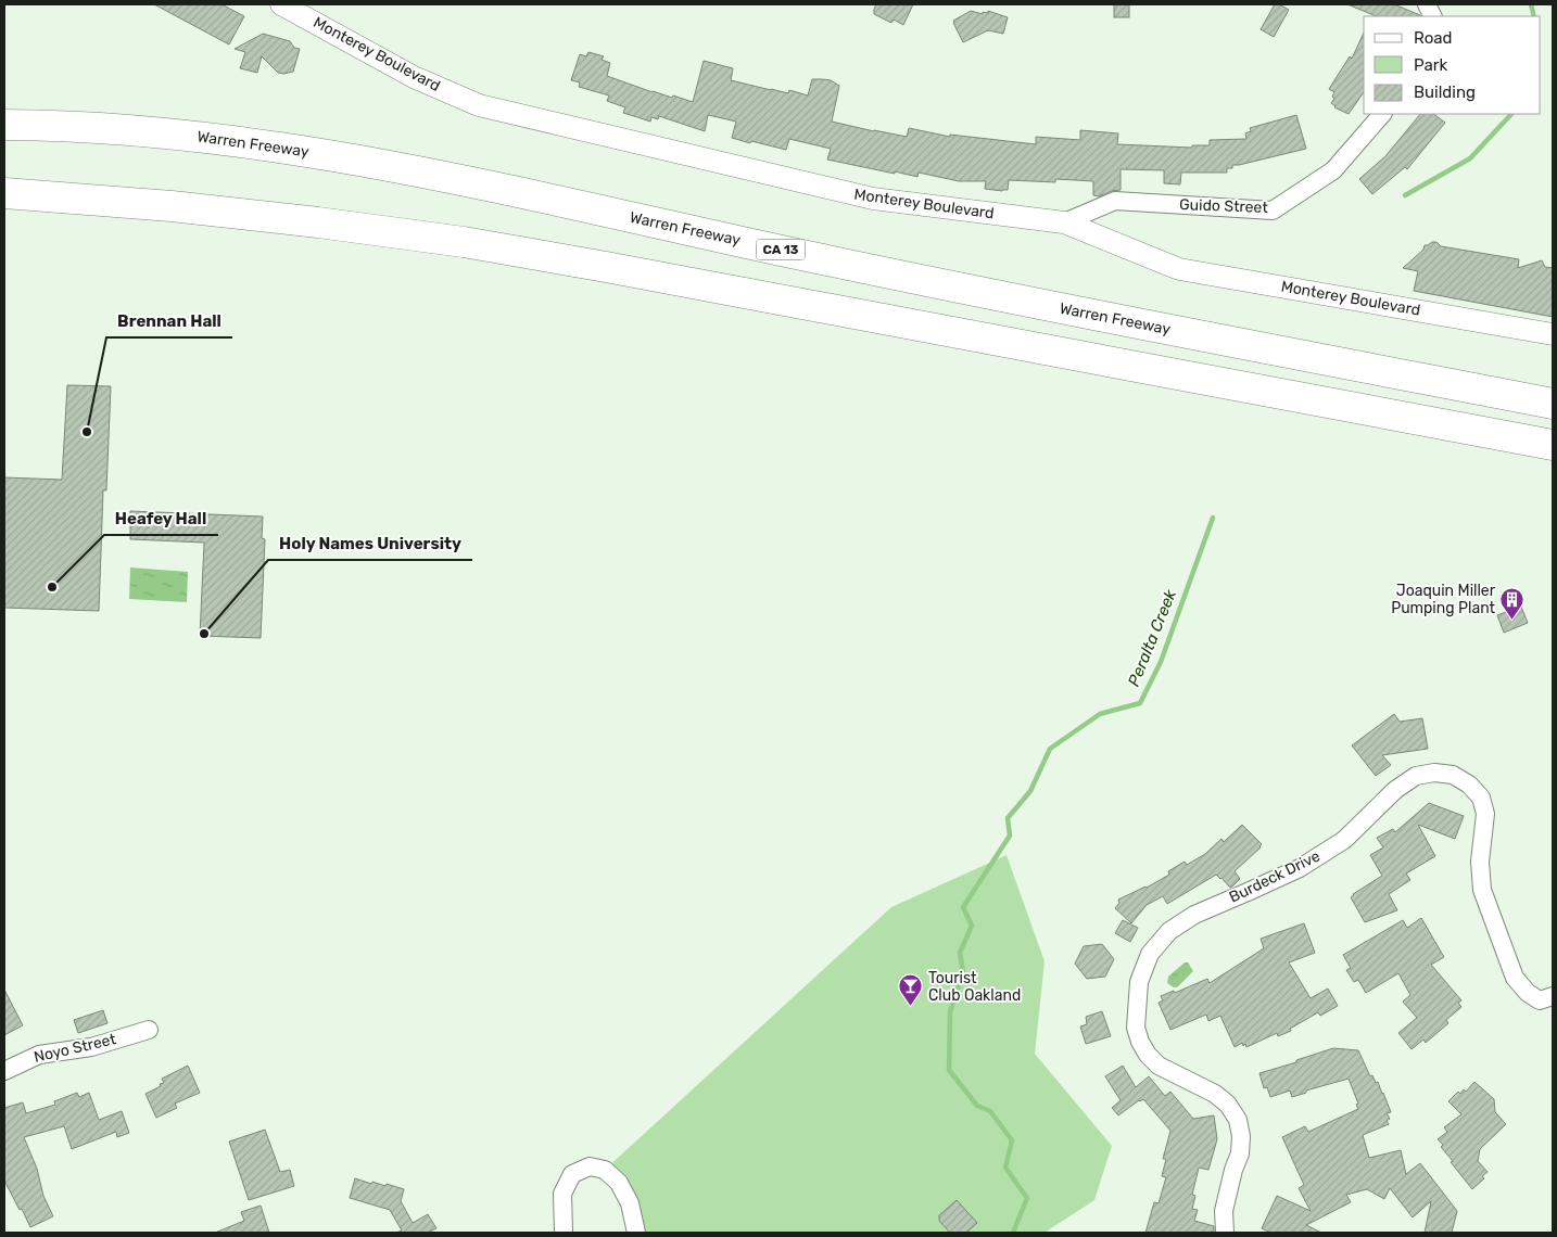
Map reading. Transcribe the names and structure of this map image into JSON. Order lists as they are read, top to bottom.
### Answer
{
  "streets": {
    "highway": ["Warren Freeway", "CA 13"],
    "street": [
      "Monterey Boulevard",
      "Guido Street",
      "Burdeck Drive",
      "Noyo Street"
    ]
  },
  "crossings": [
    ["Monterey Boulevard", "Guido Street"]
  ],
  "water": ["Peralta Creek"],
  "places": {
    "other": ["Brennan Hall", "Heafey Hall", "Holy Names University"],
    "building": ["Joaquin Miller Pumping Plant"],
    "bar": ["Tourist Club Oakland"]
  },
  "legend": ["Road", "Park", "Building"]
}
